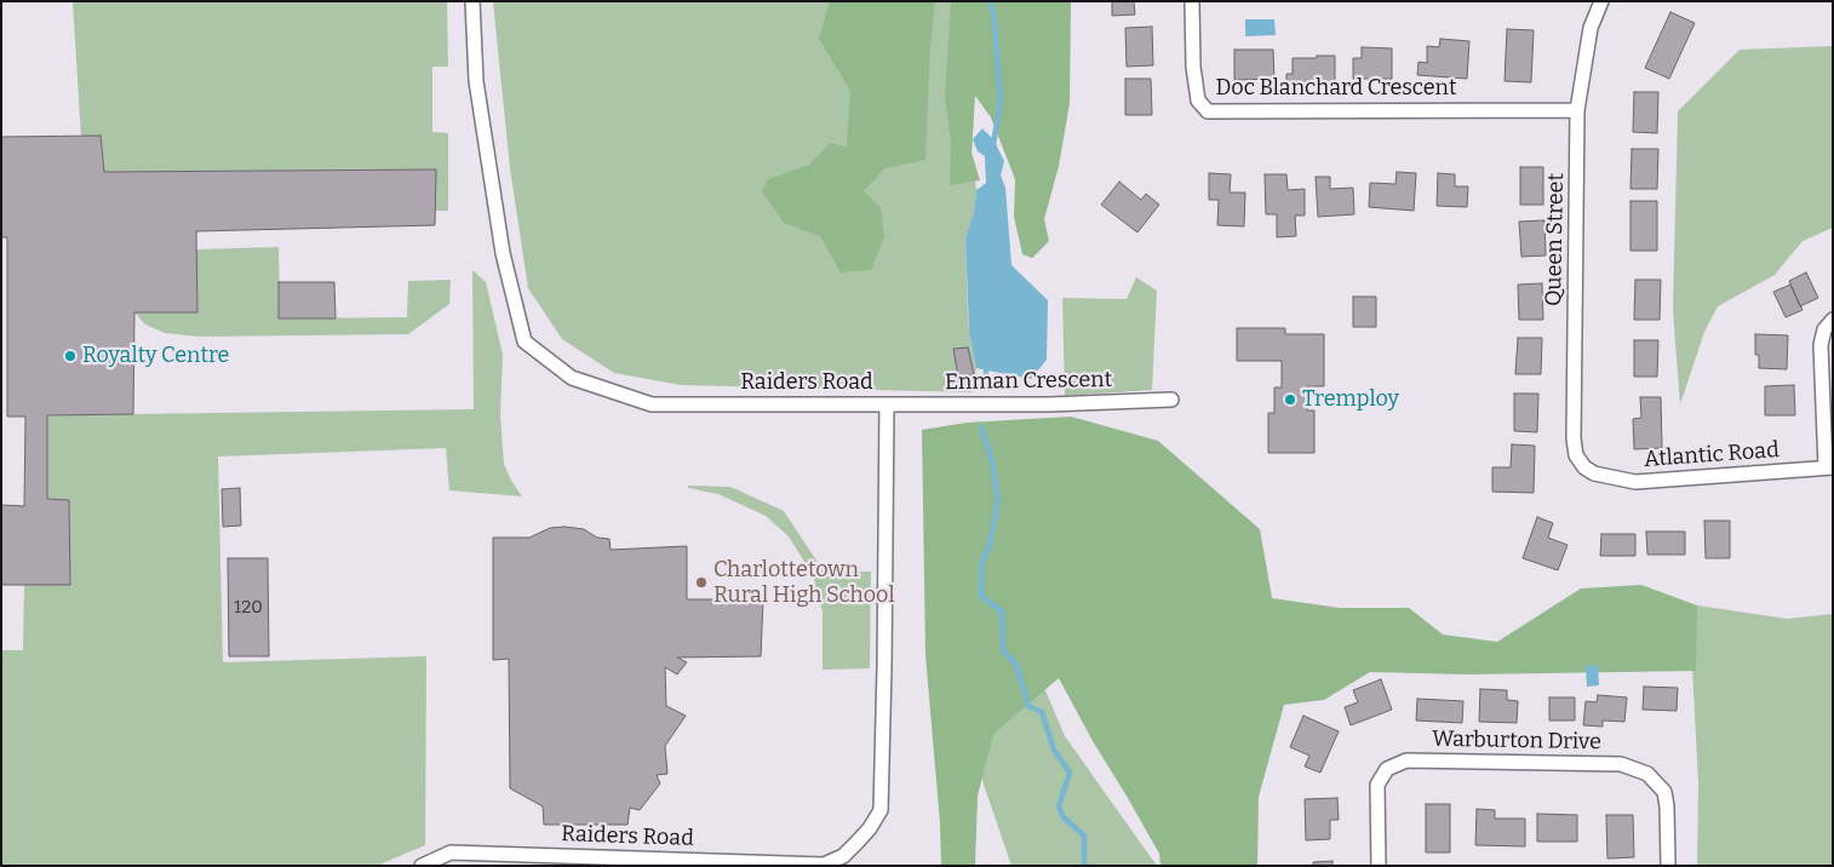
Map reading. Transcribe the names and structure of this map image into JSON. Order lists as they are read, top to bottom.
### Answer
{
  "streets": {
    "street": [
      "Doc Blanchard Crescent",
      "Queen Street",
      "Enman Crescent",
      "Raiders Road",
      "Atlantic Road",
      "Warburton Drive"
    ]
  },
  "crossings": [
    ["Doc Blanchard Crescent", "Queen Street"],
    ["Queen Street", "Atlantic Road"],
    ["Enman Crescent", "Raiders Road"]
  ],
  "places": ["Royalty Centre", "Tremploy", "Charlottetown Rural High School"],
  "house_numbers": ["120"]
}
